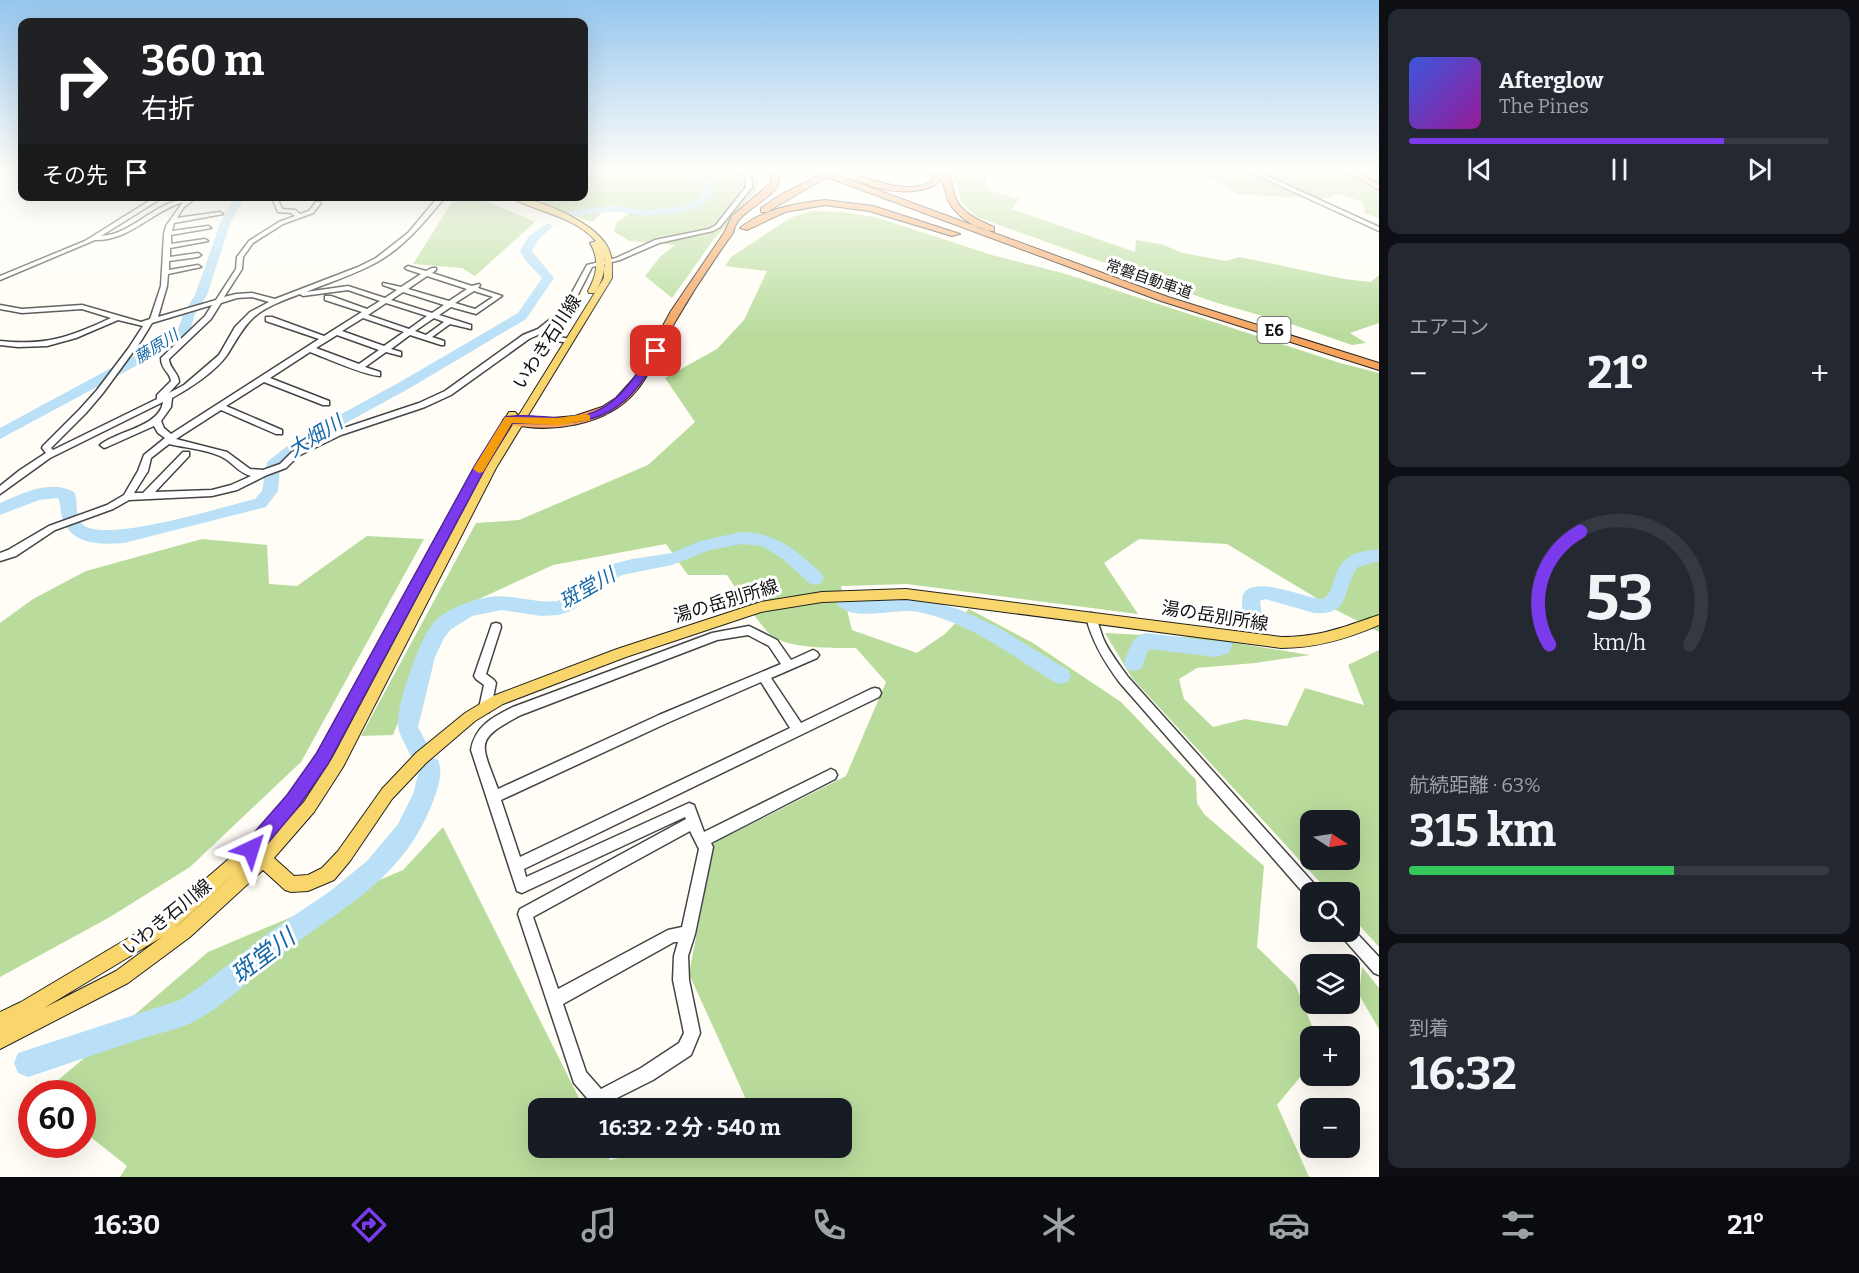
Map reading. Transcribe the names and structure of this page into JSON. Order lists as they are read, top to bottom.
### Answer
{
  "streets": {
    "highway": ["常磐自動車道", "E6"],
    "main road": ["いわき石川線", "湯の岳別所線"]
  },
  "crossings": [
    ["いわき石川線", "湯の岳別所線"]
  ],
  "water": ["藤原川", "大畑川", "斑堂川"],
  "north": "right",
  "page": {
    "turn": ["360 m", "右折"],
    "song": ["Afterglow", "The Pines"],
    "then": "その先",
    "tile": [
      "エアコン",
      ["航続距離 · 63%", "315 km"],
      ["到着", "16:32"]
    ],
    "heat": ["−", "21°", "+"],
    "map_buttons": ["+", "−"],
    "limit": "60",
    "trip": "16:32 · 2 分 · 540 m",
    "tabs": ["16:30", "21°"],
    "gauge": ["53", "km/h"]
  }
}
